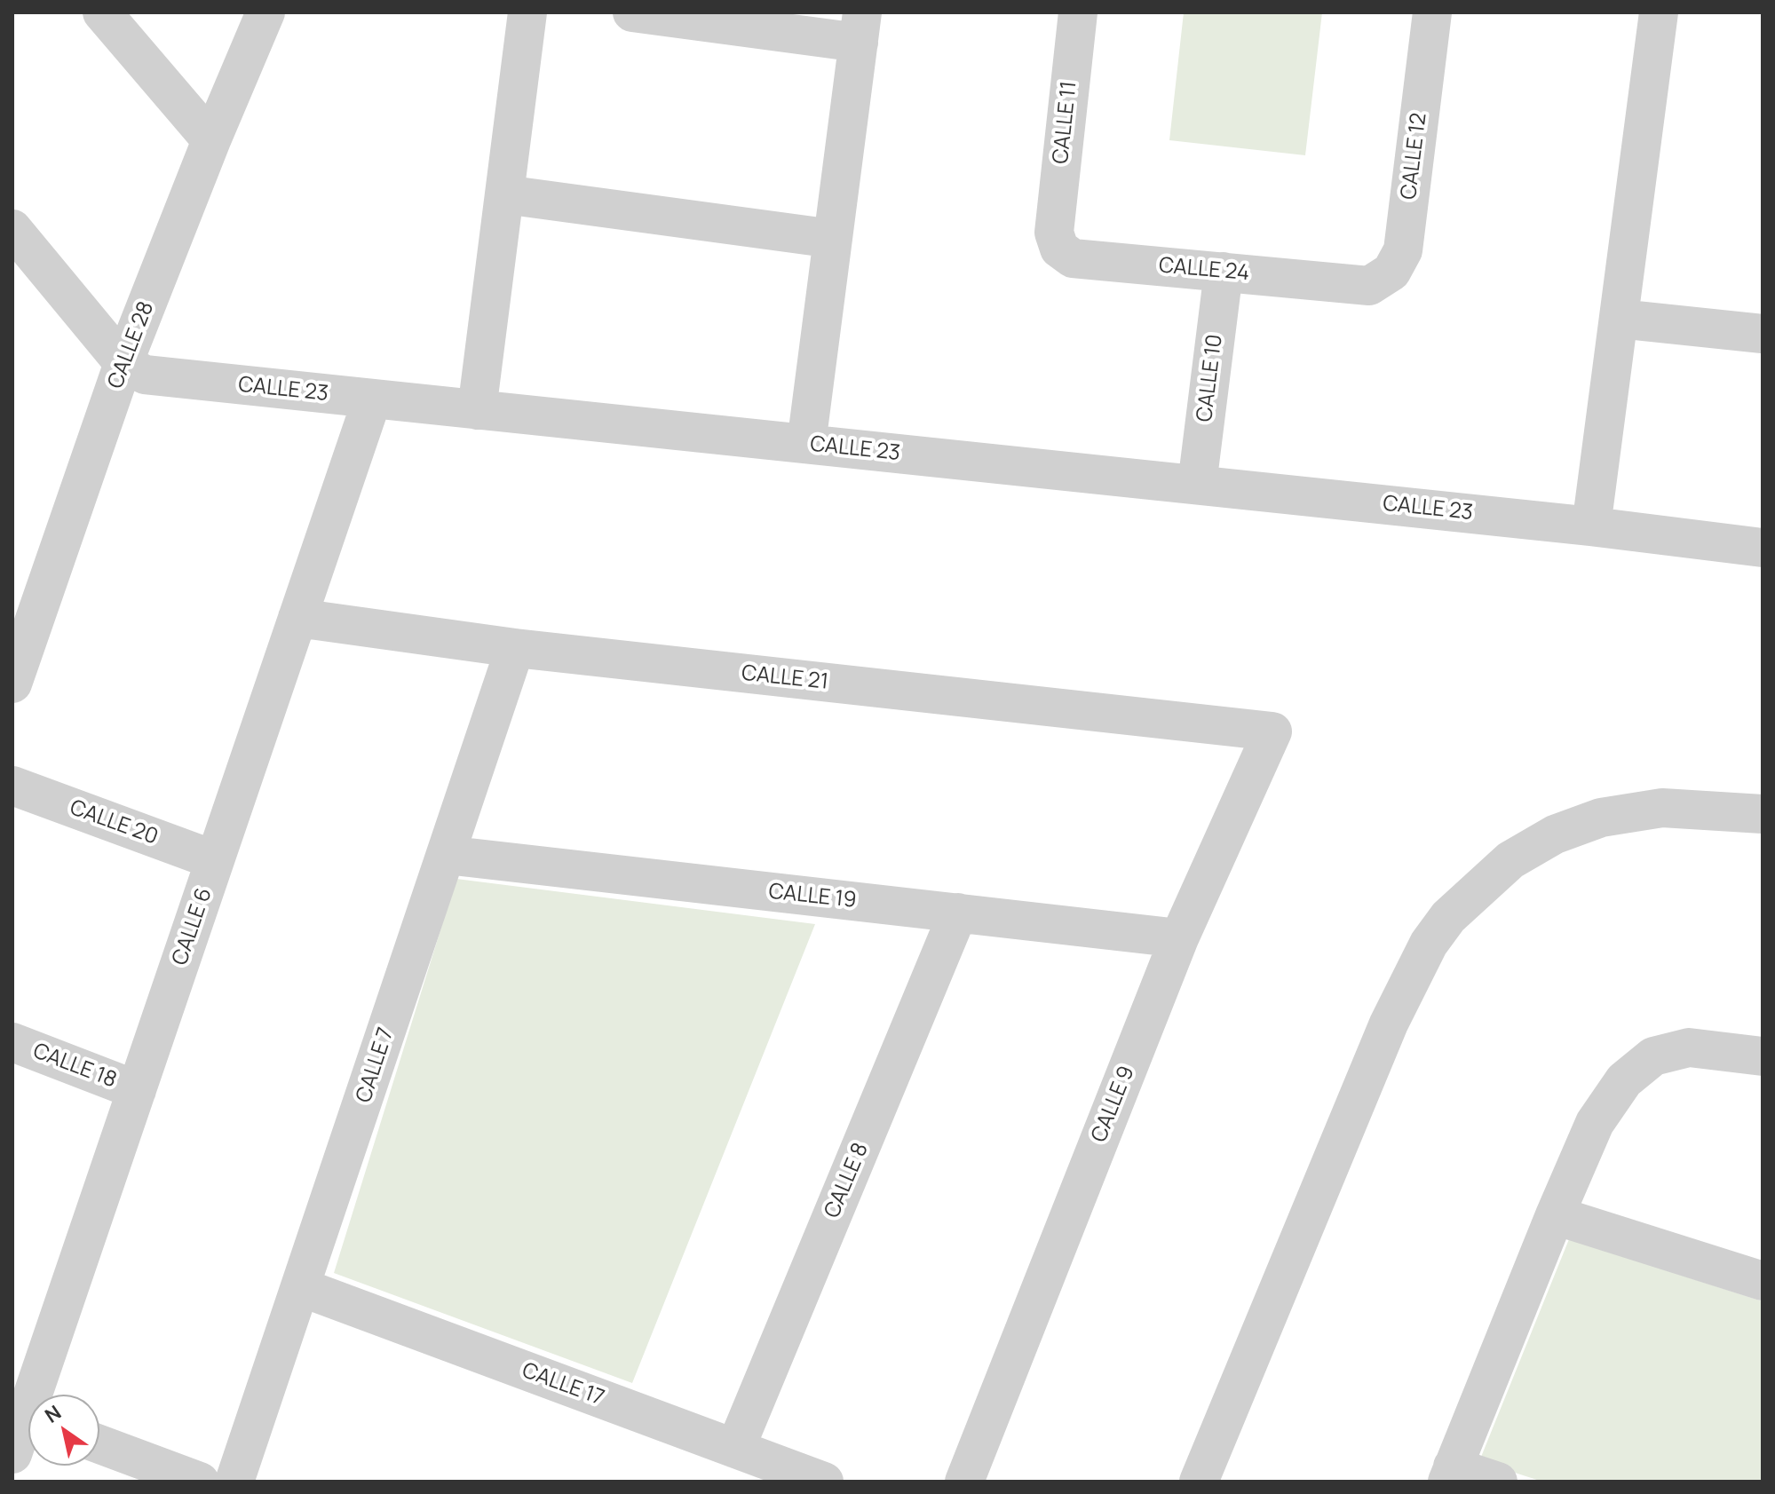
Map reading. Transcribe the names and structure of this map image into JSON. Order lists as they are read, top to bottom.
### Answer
{
  "streets": {
    "street": [
      "CALLE 11",
      "CALLE 12",
      "CALLE 24",
      "CALLE 28",
      "CALLE 10",
      "CALLE 23",
      "CALLE 21",
      "CALLE 20",
      "CALLE 19",
      "CALLE 6",
      "CALLE 7",
      "CALLE 18",
      "CALLE 9",
      "CALLE 8",
      "CALLE 17"
    ]
  },
  "crossings": [
    ["CALLE 11", "CALLE 24"],
    ["CALLE 12", "CALLE 24"],
    ["CALLE 24", "CALLE 10"],
    ["CALLE 28", "CALLE 23"],
    ["CALLE 10", "CALLE 23"],
    ["CALLE 23", "CALLE 6"],
    ["CALLE 21", "CALLE 6"],
    ["CALLE 21", "CALLE 7"],
    ["CALLE 21", "CALLE 9"],
    ["CALLE 20", "CALLE 6"],
    ["CALLE 19", "CALLE 7"],
    ["CALLE 19", "CALLE 9"],
    ["CALLE 19", "CALLE 8"],
    ["CALLE 6", "CALLE 18"],
    ["CALLE 7", "CALLE 17"],
    ["CALLE 8", "CALLE 17"]
  ],
  "north": "top left"
}
